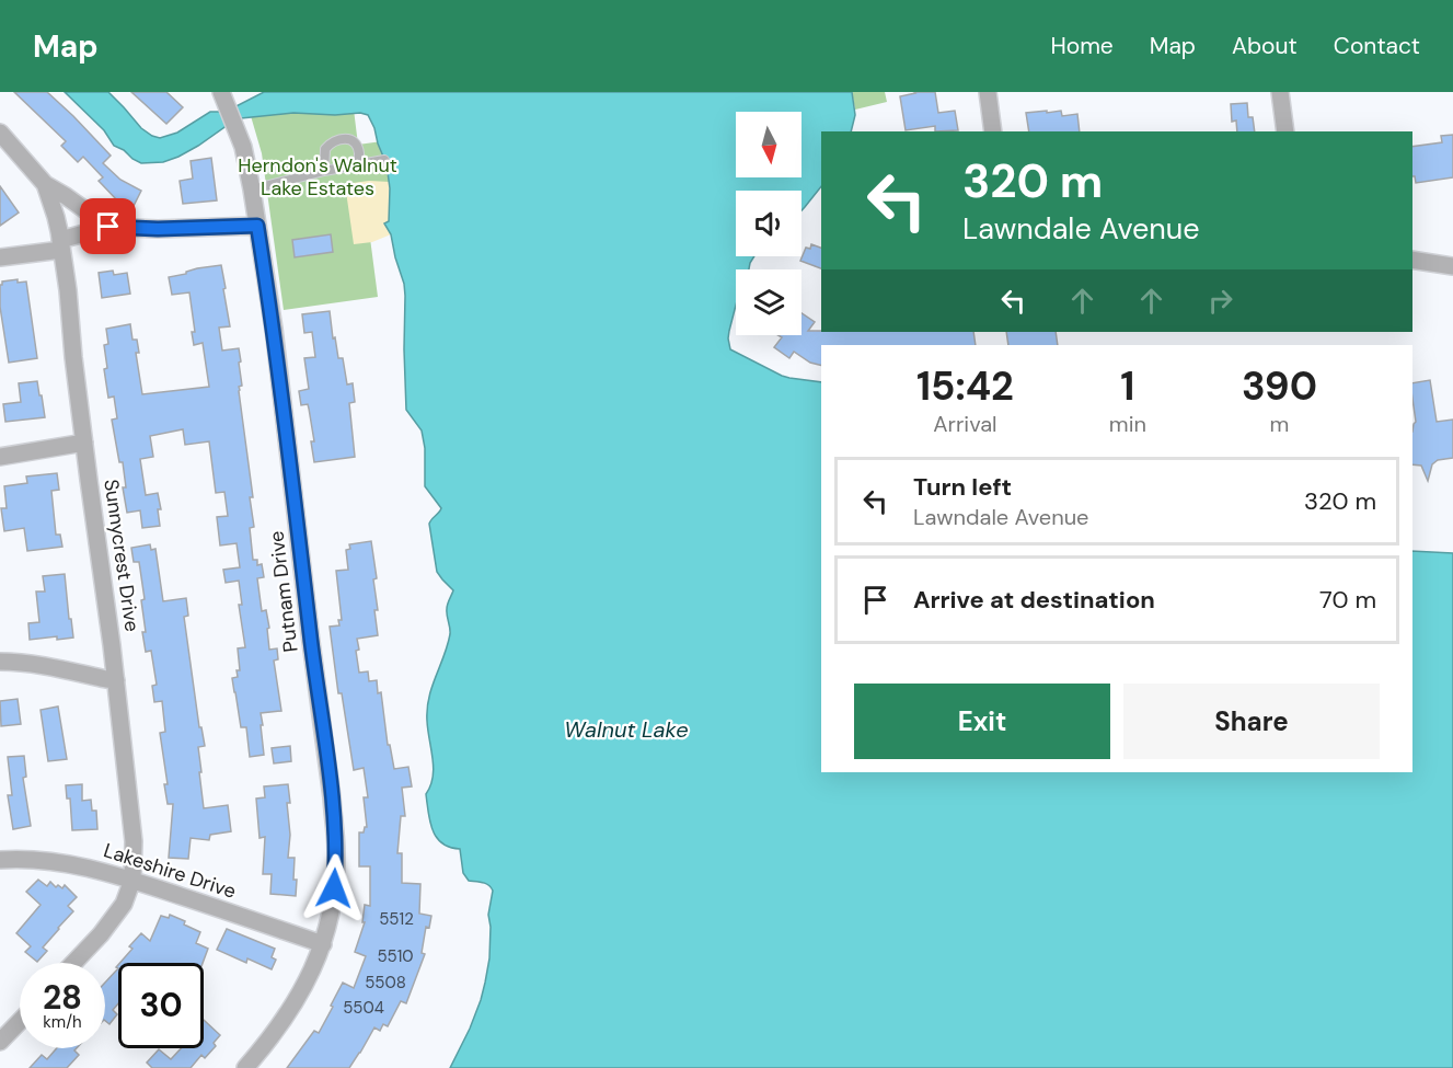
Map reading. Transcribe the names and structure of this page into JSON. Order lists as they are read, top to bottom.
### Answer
{
  "streets": {
    "street": ["Sunnycrest Drive", "Putnam Drive", "Lakeshire Drive"]
  },
  "crossings": [
    ["Sunnycrest Drive", "Lakeshire Drive"],
    ["Putnam Drive", "Lakeshire Drive"]
  ],
  "water": ["Walnut Lake"],
  "parks": ["Herndon's Walnut Lake Estates"],
  "house_numbers": [
    "5512",
    "5510",
    "5508",
    "5504"
  ],
  "north": "bottom",
  "page": {
    "header": "Map",
    "nav": [
      "Home",
      "Map",
      "About",
      "Contact"
    ],
    "turn": ["320 m", "Lawndale Avenue"],
    "eta": [
      "15:42",
      "Arrival",
      "1",
      "min",
      "390",
      "m"
    ],
    "list": [
      {
        "name": "Turn left",
        "note": "Lawndale Avenue",
        "value": "320 m"
      },
      {
        "name": "Arrive at destination",
        "value": "70 m"
      }
    ],
    "buttons": ["Exit", "Share"],
    "speed": "28 km/h",
    "limit": "30"
  }
}
